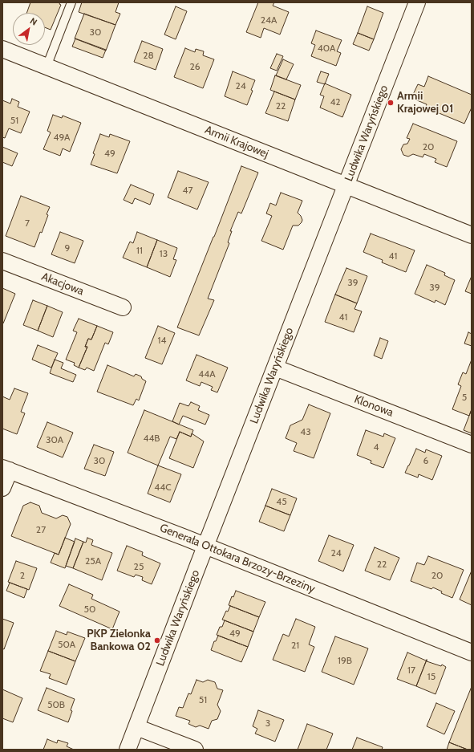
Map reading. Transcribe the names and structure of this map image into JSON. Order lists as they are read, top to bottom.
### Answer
{
  "streets": {
    "street": [
      "Ludwika Waryńskiego",
      "Armii Krajowej",
      "Akacjowa",
      "Klonowa",
      "Generała Ottokara Brzozy-Brzeziny"
    ]
  },
  "crossings": [
    ["Ludwika Waryńskiego", "Armii Krajowej"],
    ["Ludwika Waryńskiego", "Klonowa"],
    ["Ludwika Waryńskiego", "Generała Ottokara Brzozy-Brzeziny"]
  ],
  "places": ["Armii Krajowej 01", "PKP Zielonka Bankowa 02"],
  "house_numbers": [
    "24A",
    "30",
    "40A",
    "28",
    "26",
    "24",
    "42",
    "22",
    "51",
    "49A",
    "20",
    "49",
    "47",
    "7",
    "9",
    "11",
    "13",
    "41",
    "39",
    "39",
    "41",
    "14",
    "44A",
    "5",
    "43",
    "44B",
    "30A",
    "4",
    "30",
    "6",
    "44C",
    "45",
    "27",
    "24",
    "25A",
    "22",
    "25",
    "2",
    "20",
    "50",
    "49",
    "50A",
    "21",
    "19B",
    "17",
    "15",
    "51",
    "50B",
    "3"
  ],
  "north": "top right"
}
